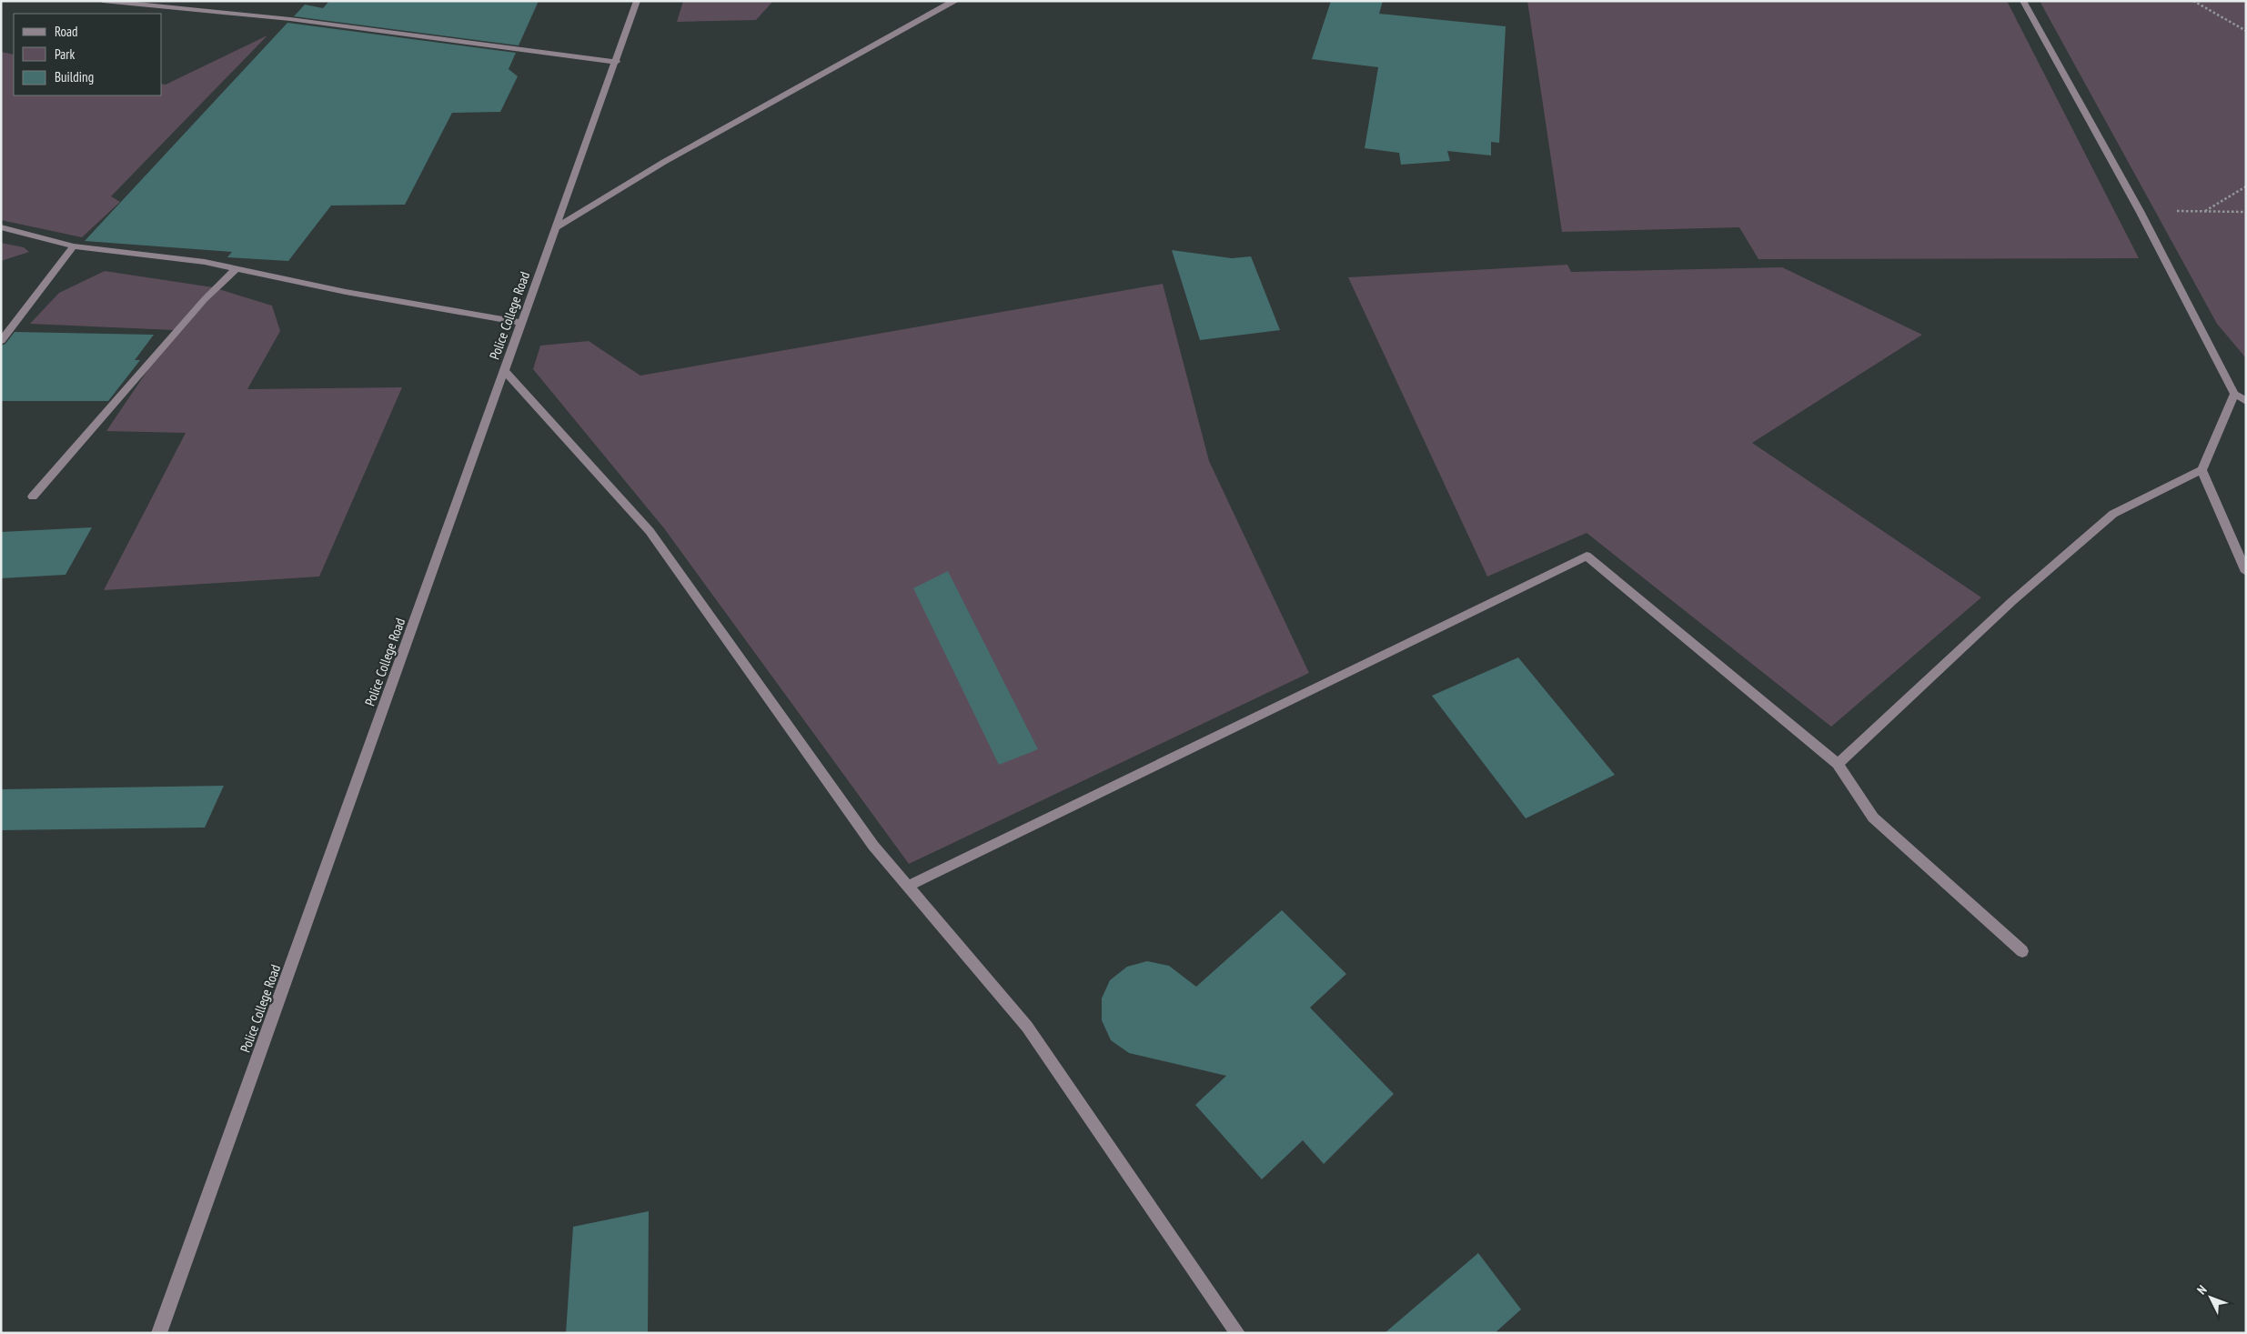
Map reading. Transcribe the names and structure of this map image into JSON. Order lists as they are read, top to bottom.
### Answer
{
  "streets": {
    "street": ["Police College Road"]
  },
  "legend": ["Road", "Park", "Building"],
  "north": "top left"
}
